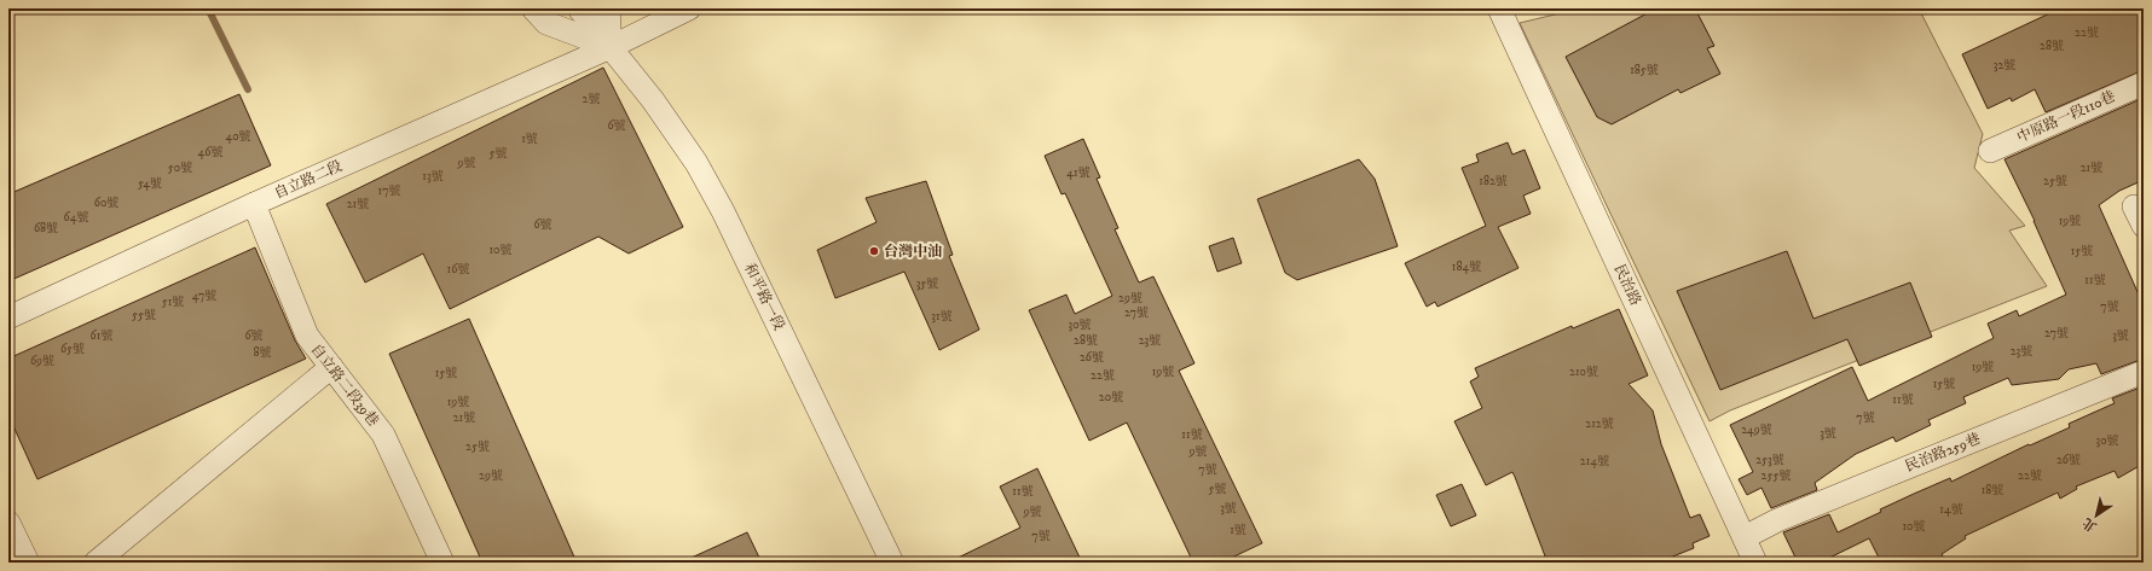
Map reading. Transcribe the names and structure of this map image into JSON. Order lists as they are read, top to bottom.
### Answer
{
  "streets": {
    "street": [
      "中原路一段110巷",
      "自立路二段",
      "民治路",
      "和平路一段",
      "自立路二段39巷",
      "民治路259巷"
    ]
  },
  "crossings": [
    ["自立路二段", "和平路一段"],
    ["自立路二段", "自立路二段39巷"],
    ["民治路", "民治路259巷"]
  ],
  "places": ["台灣中油"],
  "house_numbers": [
    "22號",
    "28號",
    "32號",
    "185號",
    "2號",
    "6號",
    "40號",
    "1號",
    "46號",
    "5號",
    "9號",
    "50號",
    "21號",
    "41號",
    "13號",
    "182號",
    "25號",
    "54號",
    "17號",
    "60號",
    "21號",
    "64號",
    "19號",
    "6號",
    "68號",
    "10號",
    "15號",
    "184號",
    "16號",
    "11號",
    "35號",
    "47號",
    "29號",
    "51號",
    "7號",
    "27號",
    "55號",
    "31號",
    "30號",
    "27號",
    "61號",
    "6號",
    "3號",
    "28號",
    "23號",
    "65號",
    "23號",
    "8號",
    "26號",
    "69號",
    "19號",
    "19號",
    "210號",
    "15號",
    "22號",
    "15號",
    "20號",
    "11號",
    "19號",
    "21號",
    "7號",
    "212號",
    "249號",
    "3號",
    "11號",
    "30號",
    "25號",
    "9號",
    "253號",
    "26號",
    "214號",
    "7號",
    "29號",
    "255號",
    "22號",
    "5號",
    "18號",
    "11號",
    "3號",
    "14號",
    "9號",
    "10號",
    "1號",
    "7號"
  ],
  "north": "bottom left"
}
